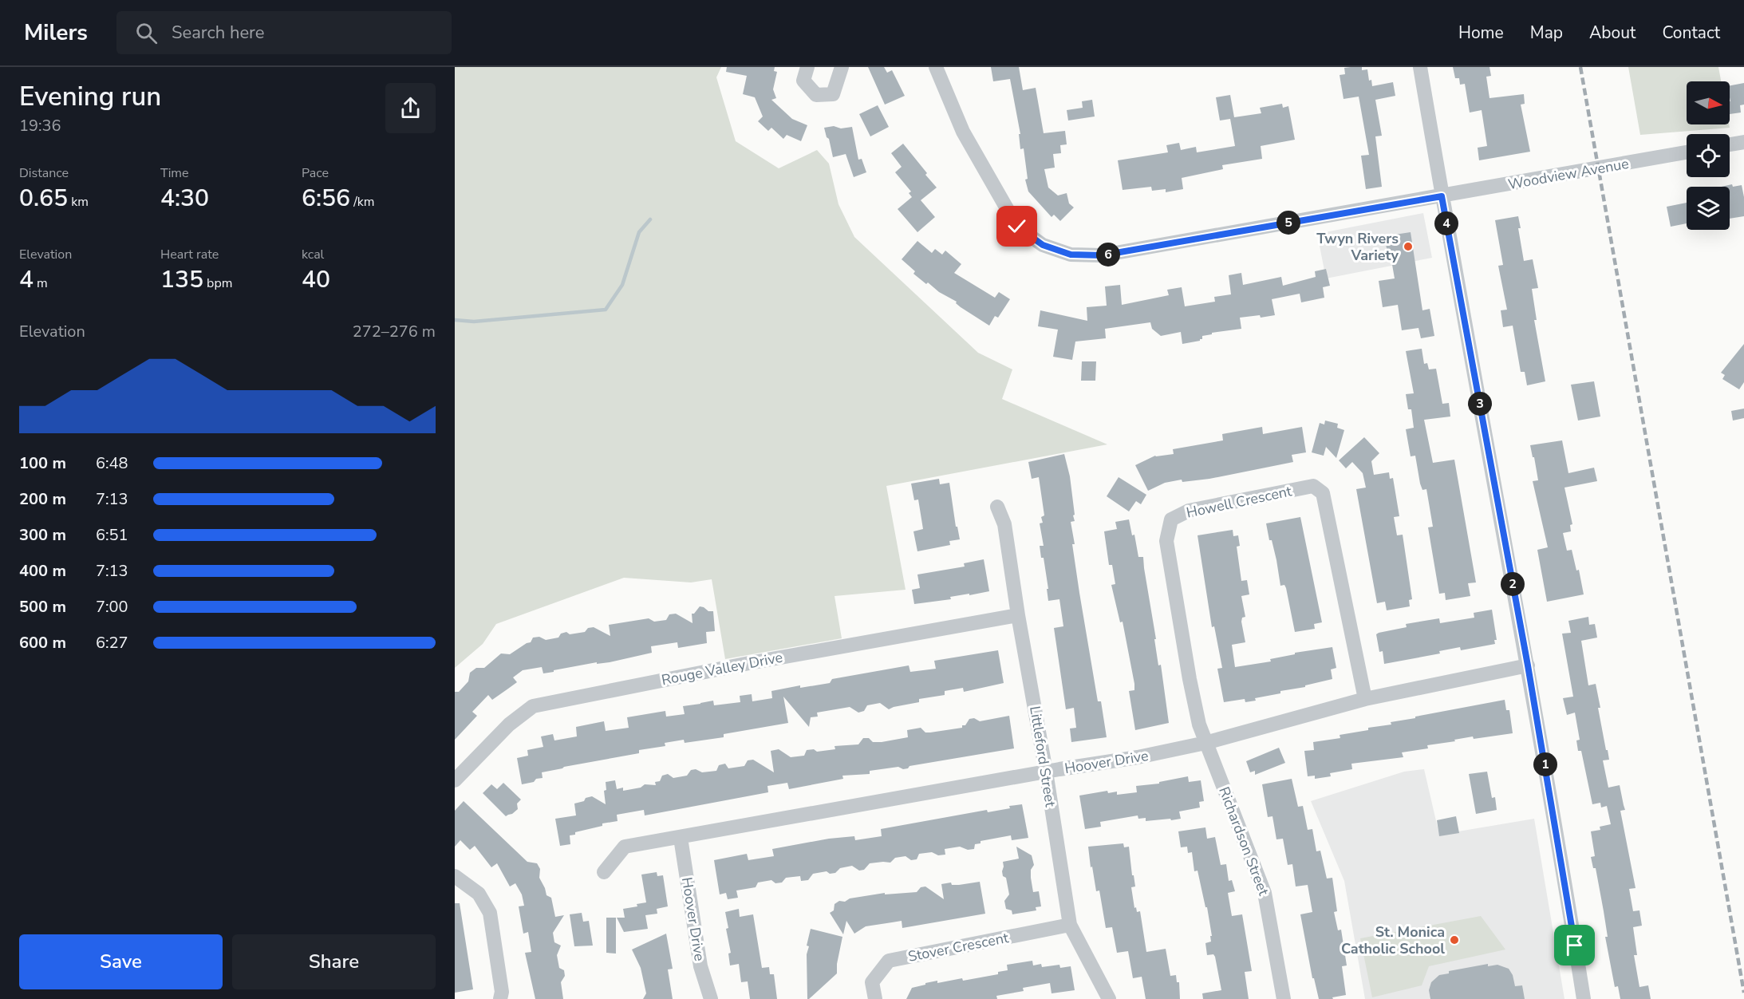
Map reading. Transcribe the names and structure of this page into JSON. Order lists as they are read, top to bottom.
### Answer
{
  "streets": {
    "street": [
      "Woodview Avenue",
      "Howell Crescent",
      "Rouge Valley Drive",
      "Littleford Street",
      "Hoover Drive",
      "Richardson Street",
      "Stover Crescent"
    ]
  },
  "crossings": [
    ["Howell Crescent", "Hoover Drive"],
    ["Howell Crescent", "Richardson Street"],
    ["Rouge Valley Drive", "Littleford Street"],
    ["Littleford Street", "Hoover Drive"],
    ["Littleford Street", "Stover Crescent"],
    ["Hoover Drive", "Richardson Street"]
  ],
  "places": ["Twyn Rivers Variety", "St. Monica Catholic School"],
  "north": "right",
  "page": {
    "header": "Milers",
    "search": "Search here",
    "nav": [
      "Home",
      "Map",
      "About",
      "Contact"
    ],
    "heading": ["Evening run", "19:36"],
    "stats": [
      ["Distance", "0.65 km"],
      ["Time", "4:30"],
      ["Pace", "6:56 /km"],
      ["Elevation", "4 m"],
      ["Heart rate", "135 bpm"],
      ["kcal", "40"]
    ],
    "pins": [
      "5",
      "4",
      "6",
      "3",
      "2",
      "1"
    ],
    "chart": ["Elevation", "272–276 m"],
    "list": [
      {
        "name": "100 m",
        "note": "6:48"
      },
      {
        "name": "200 m",
        "note": "7:13"
      },
      {
        "name": "300 m",
        "note": "6:51"
      },
      {
        "name": "400 m",
        "note": "7:13"
      },
      {
        "name": "500 m",
        "note": "7:00"
      },
      {
        "name": "600 m",
        "note": "6:27"
      }
    ],
    "buttons": ["Save", "Share"]
  }
}
